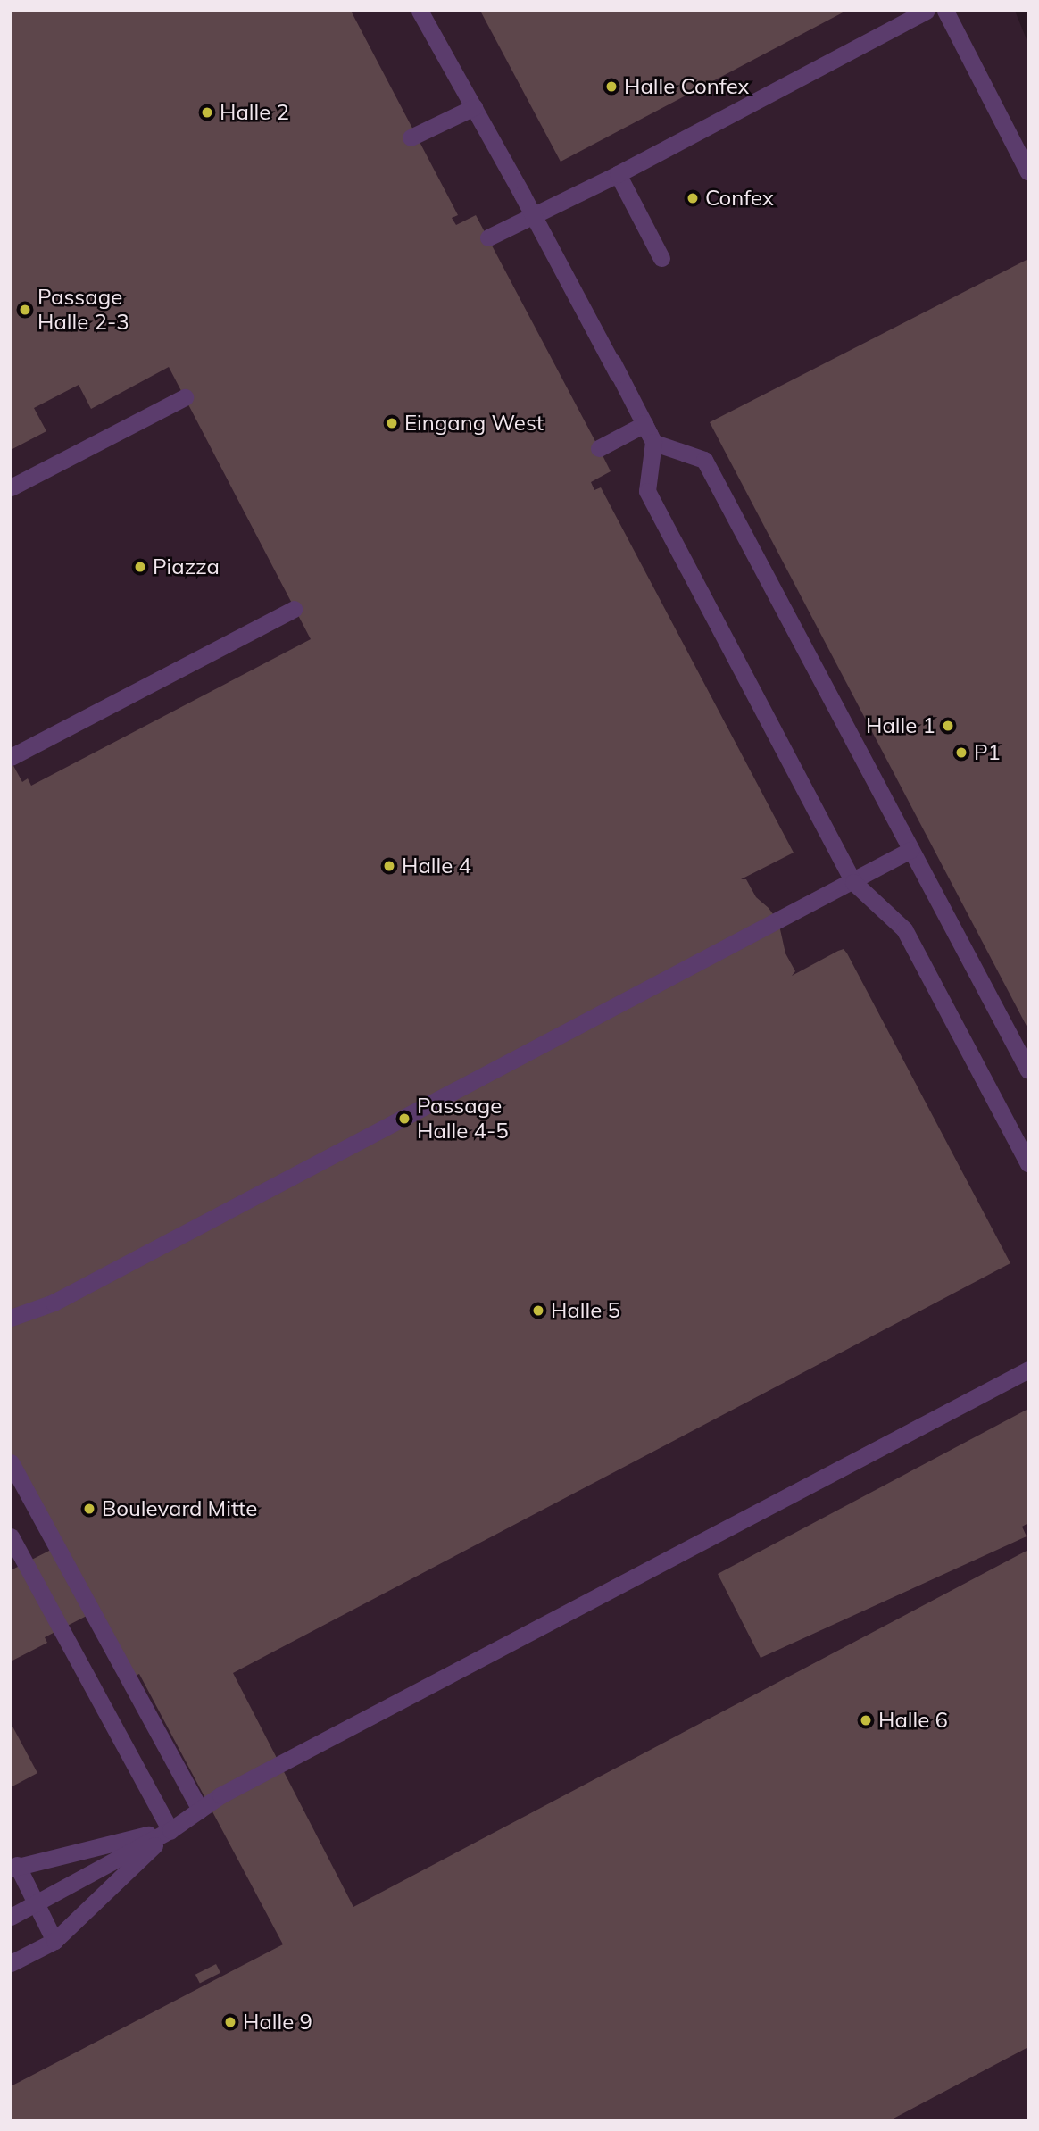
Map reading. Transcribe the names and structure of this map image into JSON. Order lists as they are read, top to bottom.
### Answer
{
  "places": [
    "Halle Confex",
    "Halle 2",
    "Confex",
    "Passage Halle 2-3",
    "Eingang West",
    "Piazza",
    "Halle 1",
    "P1",
    "Halle 4",
    "Passage Halle 4-5",
    "Halle 5",
    "Boulevard Mitte",
    "Halle 6",
    "Halle 9"
  ]
}
